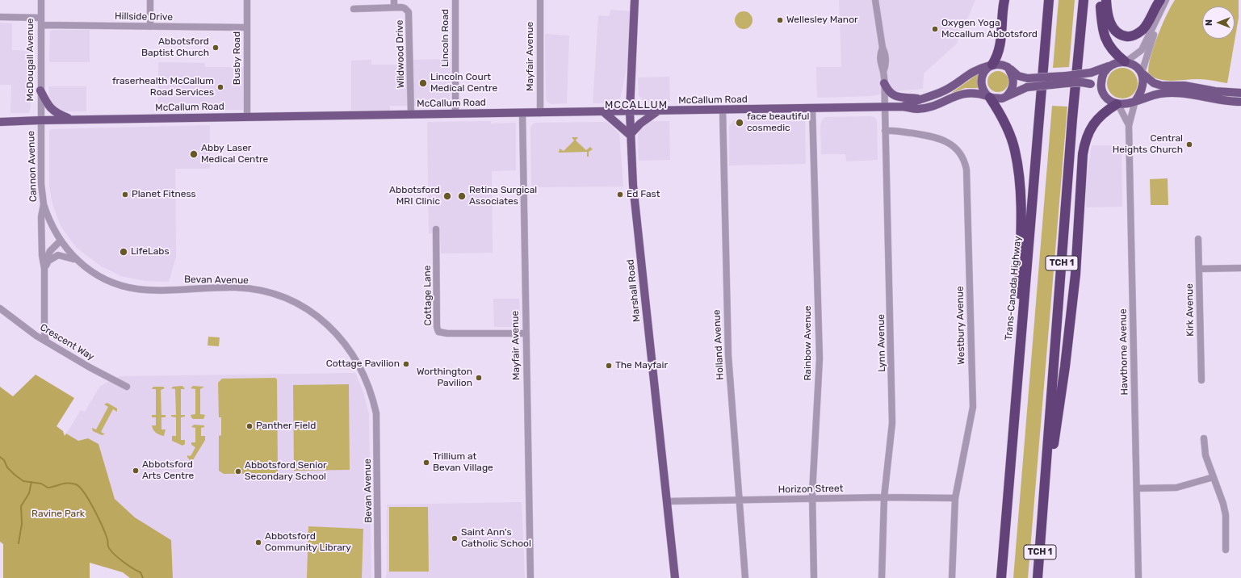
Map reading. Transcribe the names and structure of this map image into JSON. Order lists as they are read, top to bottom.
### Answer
{
  "streets": {
    "highway": ["TCH 1", "Trans-Canada Highway"],
    "main road": ["McCallum Road", "Marshall Road"],
    "street": [
      "Hillside Drive",
      "Lincoln Road",
      "Wildwood Drive",
      "Mayfair Avenue",
      "Busby Road",
      "McDougall Avenue",
      "Cannon Avenue",
      "Bevan Avenue",
      "Cottage Lane",
      "Kirk Avenue",
      "Westbury Avenue",
      "Crescent Way",
      "Rainbow Avenue",
      "Lynn Avenue",
      "Holland Avenue",
      "Hawthorne Avenue",
      "Horizon Street"
    ]
  },
  "crossings": [
    ["Hillside Drive", "Busby Road"],
    ["Hillside Drive", "McDougall Avenue"],
    ["Lincoln Road", "McCallum Road"],
    ["Wildwood Drive", "McCallum Road"],
    ["Mayfair Avenue", "McCallum Road"],
    ["Mayfair Avenue", "Cottage Lane"],
    ["Busby Road", "McCallum Road"],
    ["McDougall Avenue", "McCallum Road"],
    ["McDougall Avenue", "Cannon Avenue"],
    ["McCallum Road", "Cannon Avenue"],
    ["McCallum Road", "Marshall Road"],
    ["McCallum Road", "Rainbow Avenue"],
    ["McCallum Road", "Lynn Avenue"],
    ["McCallum Road", "Holland Avenue"],
    ["Cannon Avenue", "Bevan Avenue"],
    ["Cannon Avenue", "Crescent Way"],
    ["Marshall Road", "Horizon Street"],
    ["Westbury Avenue", "Lynn Avenue"],
    ["Westbury Avenue", "Horizon Street"],
    ["Rainbow Avenue", "Horizon Street"],
    ["Lynn Avenue", "Horizon Street"],
    ["Holland Avenue", "Horizon Street"]
  ],
  "districts": ["MCCALLUM"],
  "parks": ["Ravine Park"],
  "places": [
    "Wellesley Manor",
    "Oxygen Yoga Mccallum Abbotsford",
    "Abbotsford Baptist Church",
    "Lincoln Court Medical Centre",
    "fraserhealth McCallum Road Services",
    "face beautiful cosmedic",
    "Central Heights Church",
    "Abby Laser Medical Centre",
    "Planet Fitness",
    "Ed Fast",
    "Abbotsford MRI Clinic",
    "Retina Surgical Associates",
    "LifeLabs",
    "Cottage Pavilion",
    "The Mayfair",
    "Worthington Pavilion",
    "Panther Field",
    "Trillium at Bevan Village",
    "Abbotsford Arts Centre",
    "Abbotsford Senior Secondary School",
    "Saint Ann's Catholic School",
    "Abbotsford Community Library"
  ],
  "north": "left"
}
